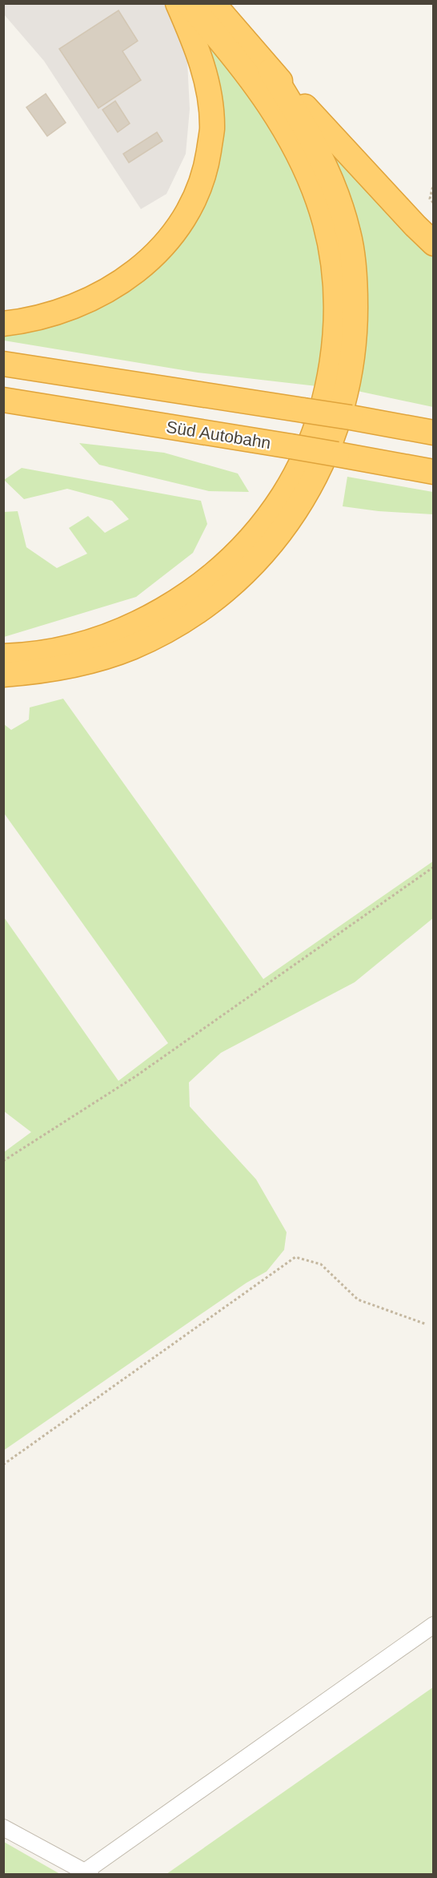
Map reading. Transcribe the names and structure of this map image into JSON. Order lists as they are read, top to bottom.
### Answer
{
  "streets": {
    "highway": ["Süd Autobahn"]
  }
}
